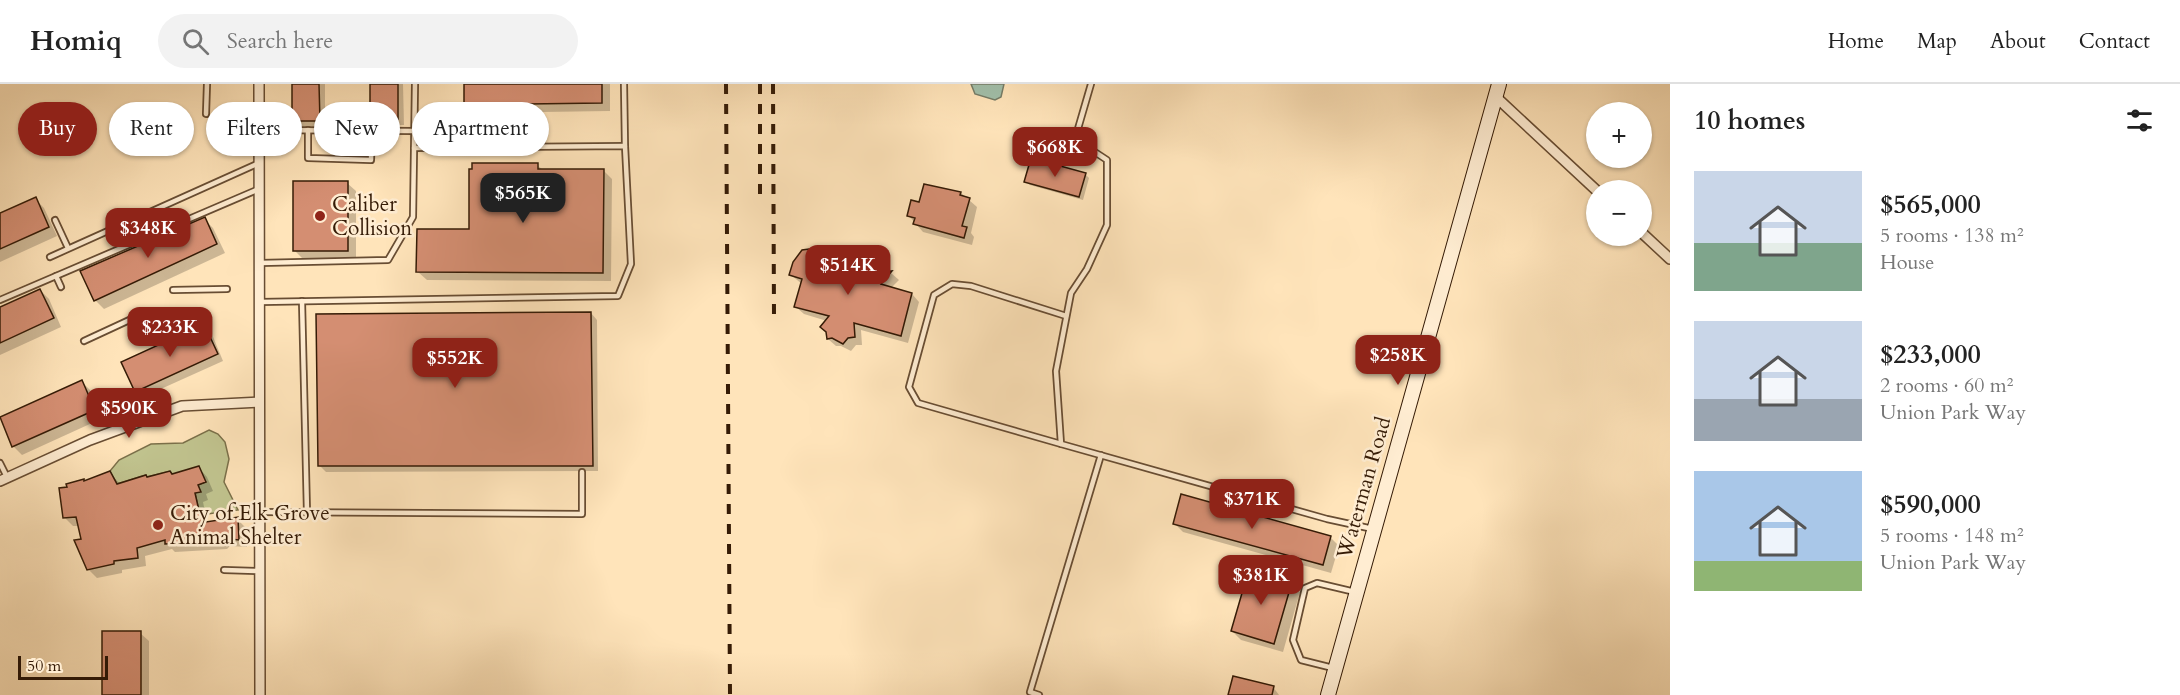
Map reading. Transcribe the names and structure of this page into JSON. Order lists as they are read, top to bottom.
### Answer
{
  "streets": {
    "main road": ["Waterman Road"]
  },
  "places": ["Caliber Collision", "City of Elk Grove Animal Shelter"],
  "scale_bar": "50 m",
  "page": {
    "header": "Homiq",
    "search": "Search here",
    "nav": [
      "Home",
      "Map",
      "About",
      "Contact"
    ],
    "heading": "10 homes",
    "map_buttons": ["+", "−"],
    "chip": [
      "Buy",
      "Rent",
      "Filters",
      "New",
      "Apartment"
    ],
    "price": [
      "$668K",
      "$565K",
      "$348K",
      "$514K",
      "$233K",
      "$258K",
      "$552K",
      "$590K",
      "$371K",
      "$381K"
    ],
    "list": [
      {
        "name": "$565,000",
        "note": "5 rooms · 138 m² · House"
      },
      {
        "name": "$233,000",
        "note": "2 rooms · 60 m² · Union Park Way"
      },
      {
        "name": "$590,000",
        "note": "5 rooms · 148 m² · Union Park Way"
      }
    ],
    "scale": "50 m"
  }
}
